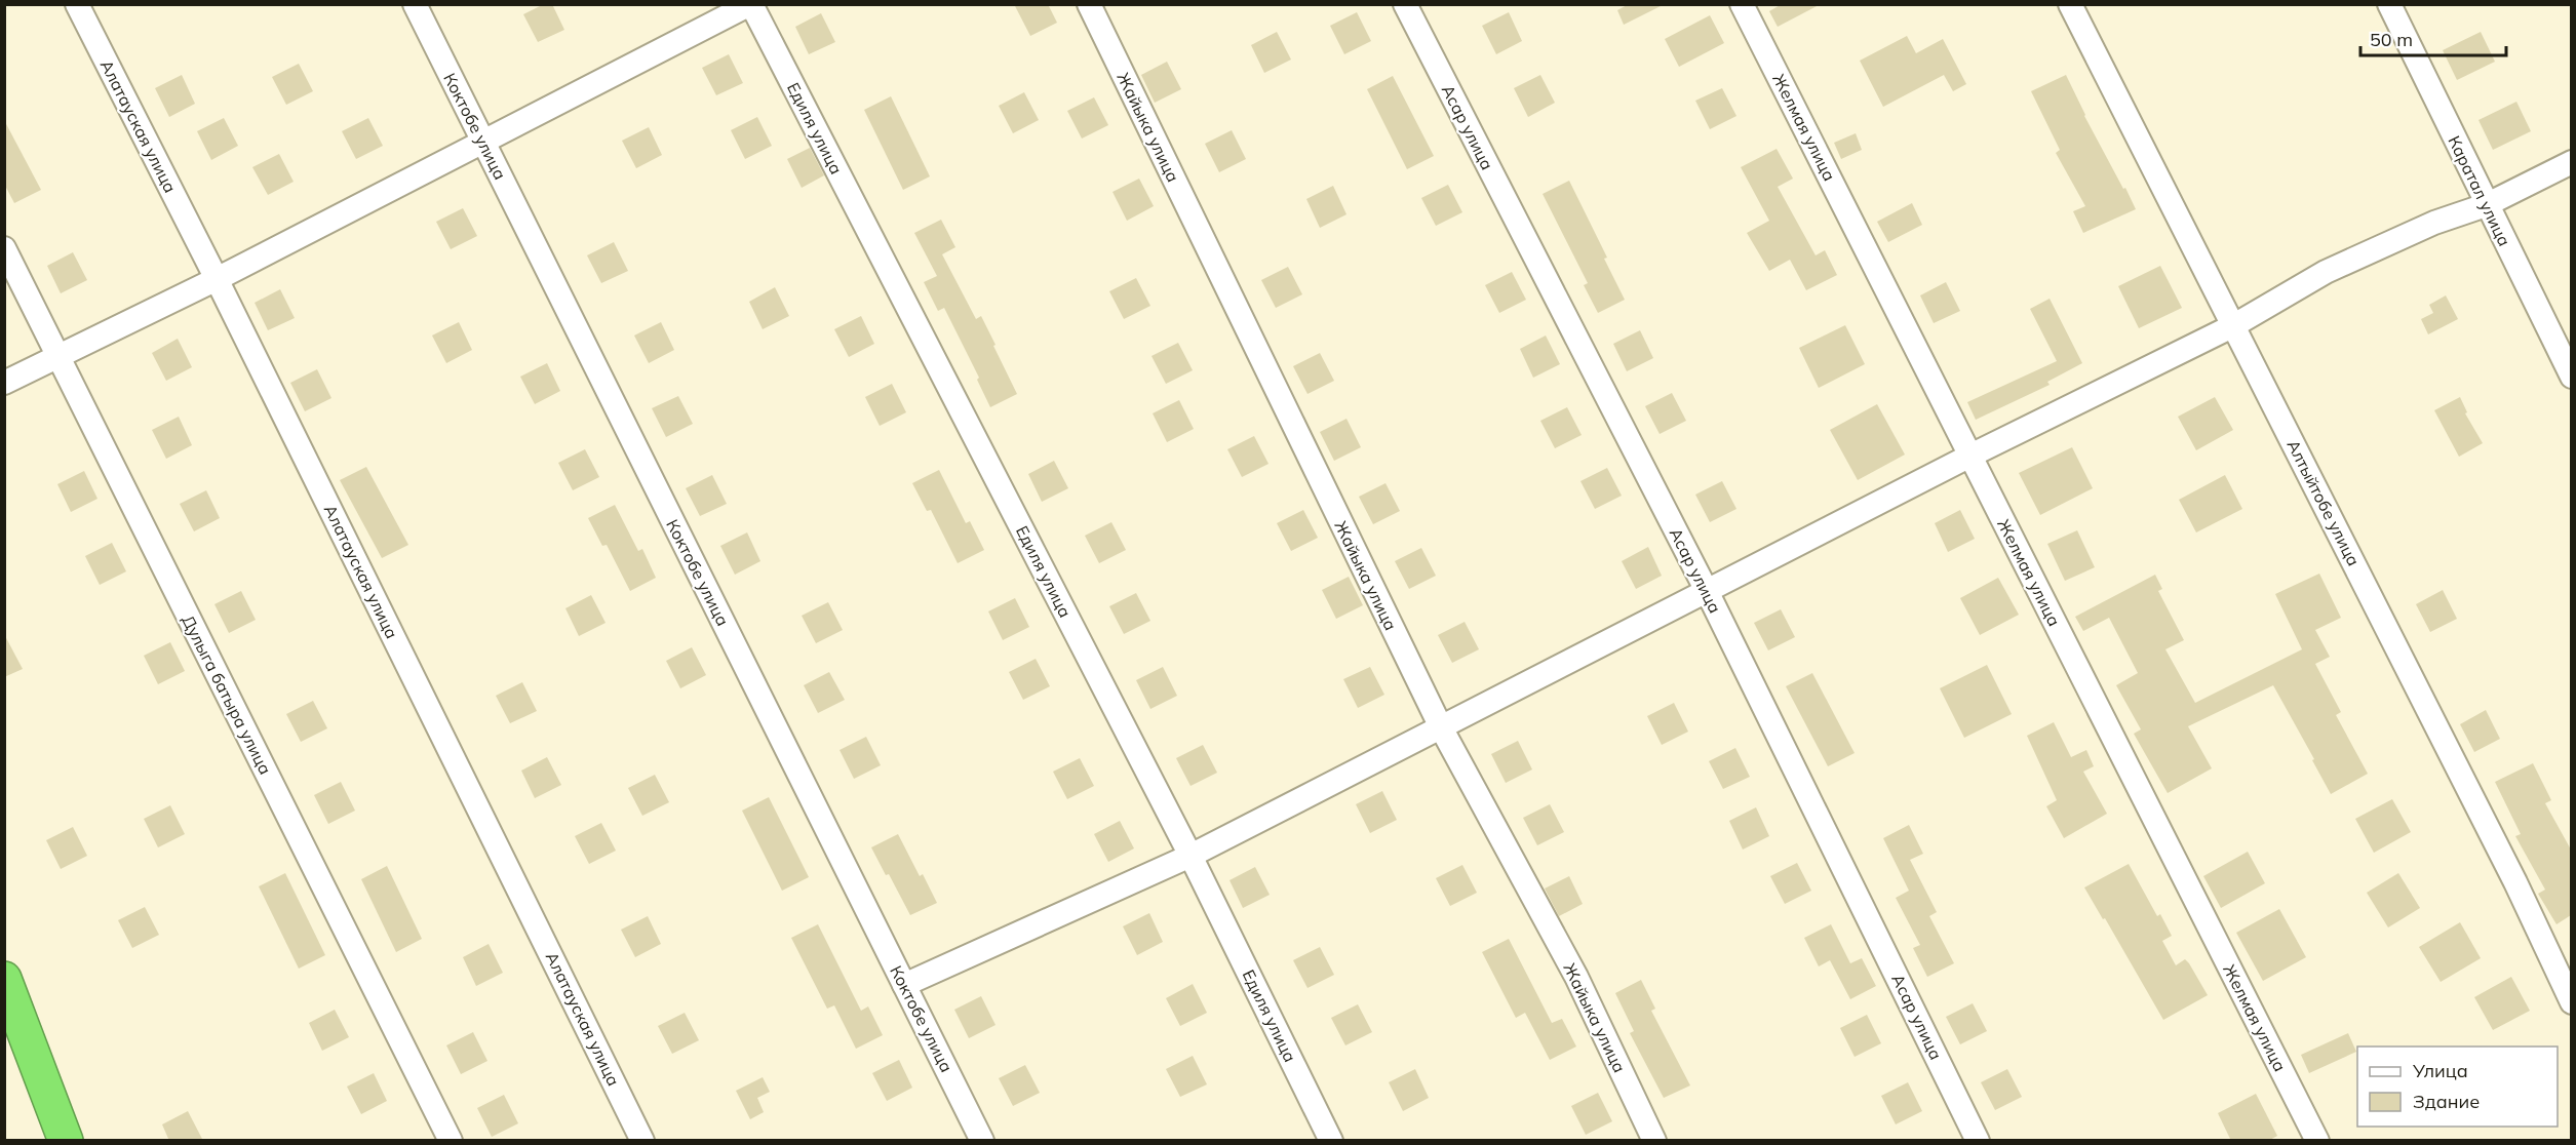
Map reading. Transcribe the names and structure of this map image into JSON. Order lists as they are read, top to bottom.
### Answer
{
  "streets": {
    "street": [
      "Алатауская улица",
      "Коктобе улица",
      "Жайыка улица",
      "Асар улица",
      "Желмая улица",
      "Едиля улица",
      "Каратал улица",
      "Алтыйтобе улица",
      "Дулыга батыра улица"
    ]
  },
  "legend": ["Улица", "Здание"],
  "scale_bar": "50 m"
}
